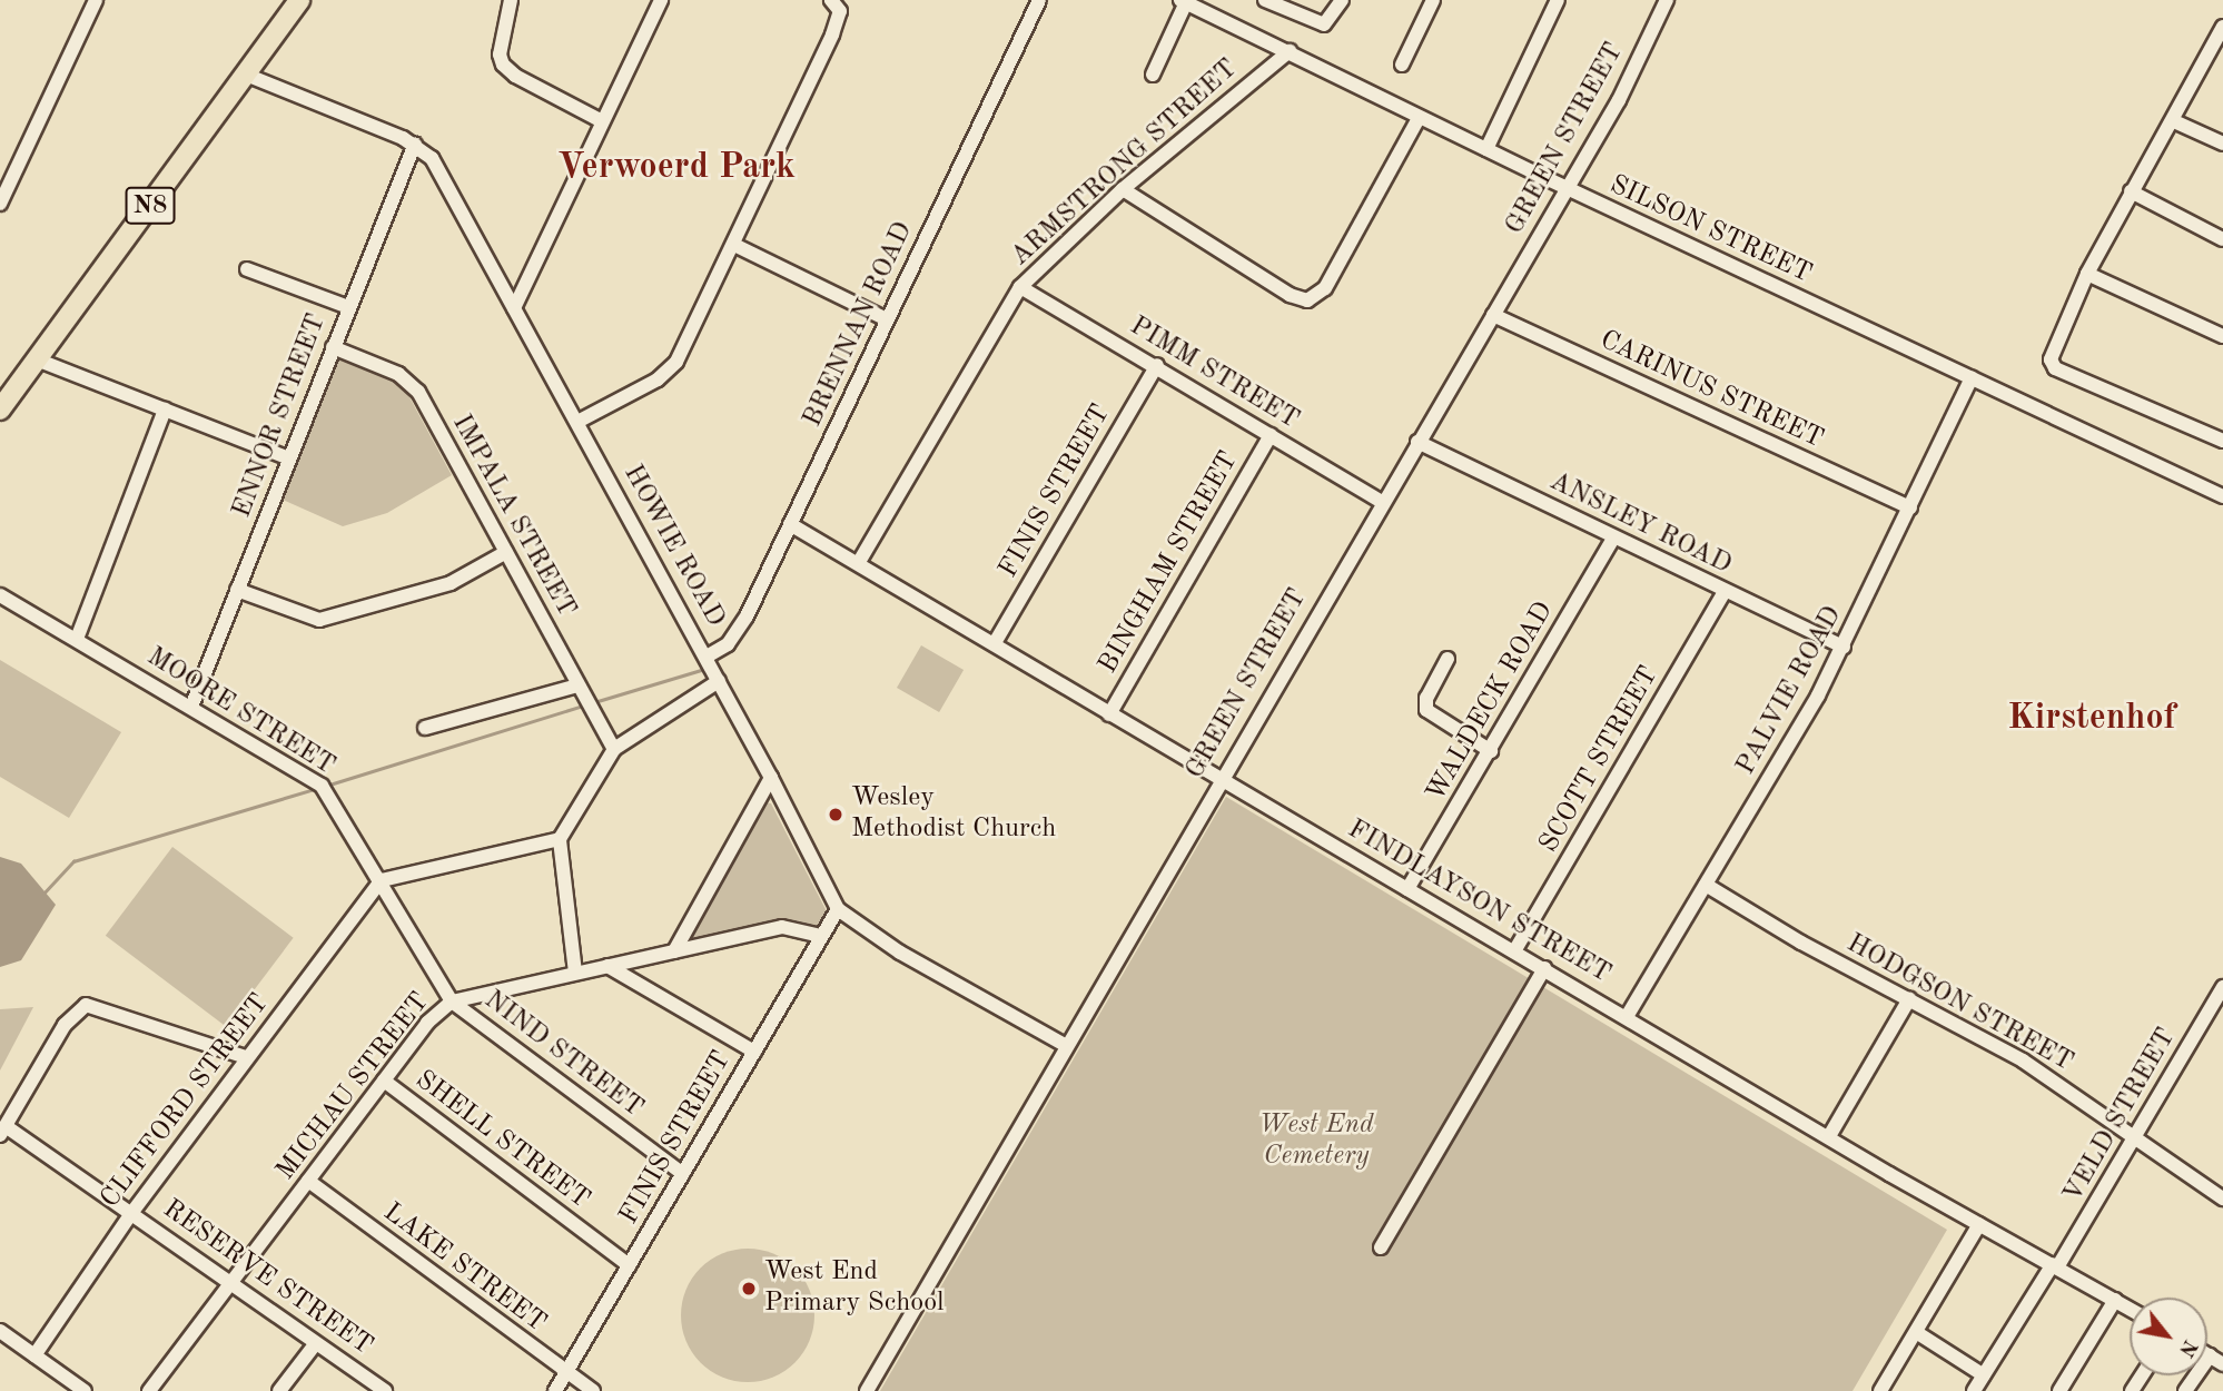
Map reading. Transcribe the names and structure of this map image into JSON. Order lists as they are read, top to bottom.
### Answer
{
  "streets": {
    "highway": ["N8"],
    "street": [
      "GREEN STREET",
      "ARMSTRONG STREET",
      "SILSON STREET",
      "BRENNAN ROAD",
      "PIMM STREET",
      "CARINUS STREET",
      "ENNOR STREET",
      "FINIS STREET",
      "IMPALA STREET",
      "ANSLEY ROAD",
      "HOWIE ROAD",
      "BINGHAM STREET",
      "PALVIE ROAD",
      "WALDECK ROAD",
      "MOORE STREET",
      "SCOTT STREET",
      "FINDLAYSON STREET",
      "HODGSON STREET",
      "NIND STREET",
      "MICHAU STREET",
      "CLIFFORD STREET",
      "VELD STREET",
      "SHELL STREET",
      "LAKE STREET",
      "RESERVE STREET"
    ]
  },
  "crossings": [
    ["GREEN STREET", "SILSON STREET"],
    ["GREEN STREET", "PIMM STREET"],
    ["GREEN STREET", "CARINUS STREET"],
    ["GREEN STREET", "ANSLEY ROAD"],
    ["GREEN STREET", "HOWIE ROAD"],
    ["GREEN STREET", "FINDLAYSON STREET"],
    ["ARMSTRONG STREET", "SILSON STREET"],
    ["ARMSTRONG STREET", "PIMM STREET"],
    ["ARMSTRONG STREET", "FINDLAYSON STREET"],
    ["N8", "HOWIE ROAD"],
    ["SILSON STREET", "PALVIE ROAD"],
    ["BRENNAN ROAD", "HOWIE ROAD"],
    ["BRENNAN ROAD", "FINDLAYSON STREET"],
    ["PIMM STREET", "FINIS STREET"],
    ["PIMM STREET", "BINGHAM STREET"],
    ["CARINUS STREET", "PALVIE ROAD"],
    ["ENNOR STREET", "IMPALA STREET"],
    ["ENNOR STREET", "HOWIE ROAD"],
    ["ENNOR STREET", "MOORE STREET"],
    ["FINIS STREET", "HOWIE ROAD"],
    ["FINIS STREET", "FINDLAYSON STREET"],
    ["FINIS STREET", "NIND STREET"],
    ["FINIS STREET", "MICHAU STREET"],
    ["FINIS STREET", "SHELL STREET"],
    ["FINIS STREET", "LAKE STREET"],
    ["ANSLEY ROAD", "PALVIE ROAD"],
    ["ANSLEY ROAD", "WALDECK ROAD"],
    ["ANSLEY ROAD", "SCOTT STREET"],
    ["BINGHAM STREET", "FINDLAYSON STREET"],
    ["PALVIE ROAD", "FINDLAYSON STREET"],
    ["PALVIE ROAD", "HODGSON STREET"],
    ["WALDECK ROAD", "FINDLAYSON STREET"],
    ["MOORE STREET", "NIND STREET"],
    ["MOORE STREET", "MICHAU STREET"],
    ["MOORE STREET", "CLIFFORD STREET"],
    ["SCOTT STREET", "FINDLAYSON STREET"],
    ["FINDLAYSON STREET", "VELD STREET"],
    ["HODGSON STREET", "VELD STREET"],
    ["NIND STREET", "MICHAU STREET"],
    ["MICHAU STREET", "SHELL STREET"],
    ["MICHAU STREET", "LAKE STREET"],
    ["MICHAU STREET", "RESERVE STREET"],
    ["CLIFFORD STREET", "RESERVE STREET"]
  ],
  "districts": ["Verwoerd Park", "Kirstenhof"],
  "parks": ["West End Cemetery"],
  "places": ["Wesley Methodist Church", "West End Primary School"],
  "north": "bottom right"
}
